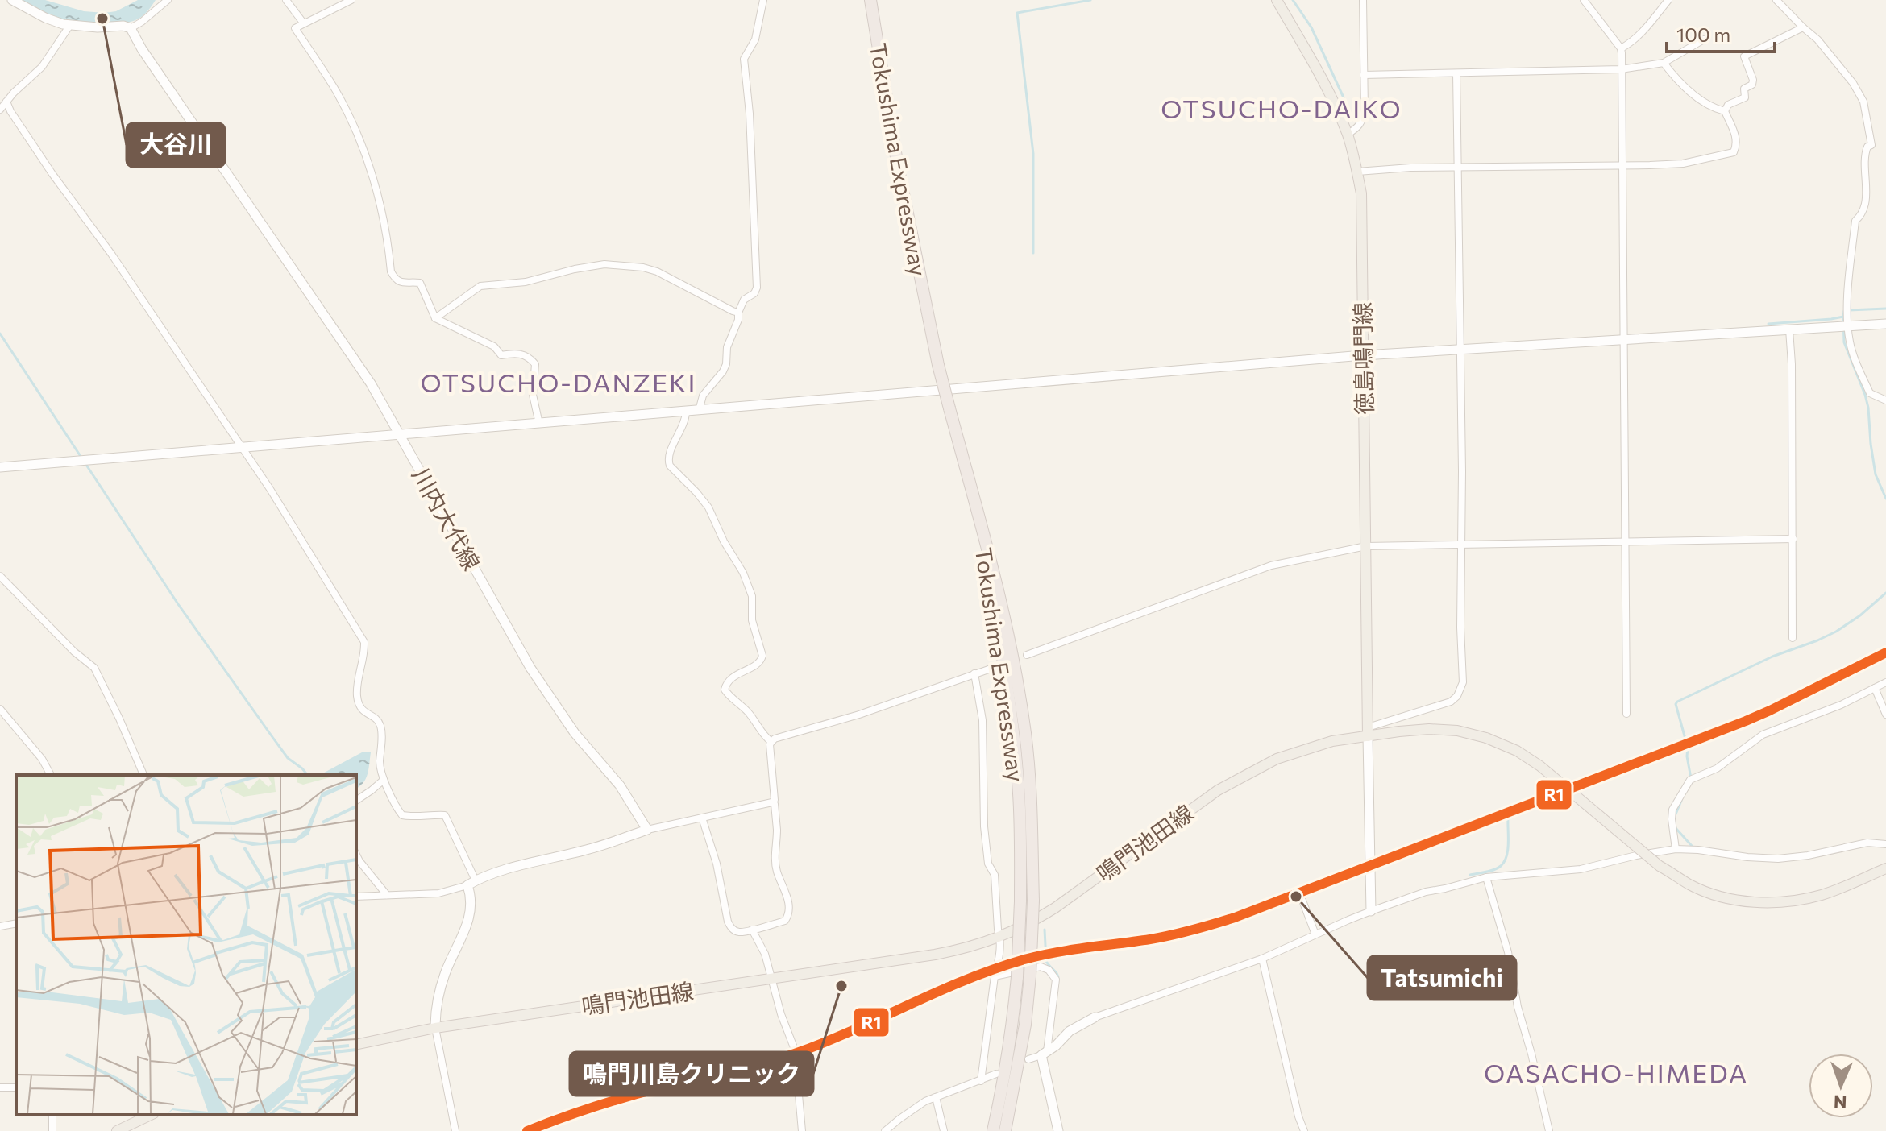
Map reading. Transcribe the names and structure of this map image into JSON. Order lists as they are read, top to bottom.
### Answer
{
  "streets": {
    "highway": ["Tokushima Expressway"],
    "main road": ["徳島鳴門線", "鳴門池田線"],
    "street": ["川内大代線"]
  },
  "crossings": [
    ["徳島鳴門線", "鳴門池田線"]
  ],
  "districts": ["OTSUCHO-DAIKO", "OTSUCHO-DANZEKI", "OASACHO-HIMEDA"],
  "places": ["大谷川", "Tatsumichi", "鳴門川島クリニック"],
  "lines": ["transit line R1"],
  "scale_bar": "100 m",
  "north": "bottom"
}
